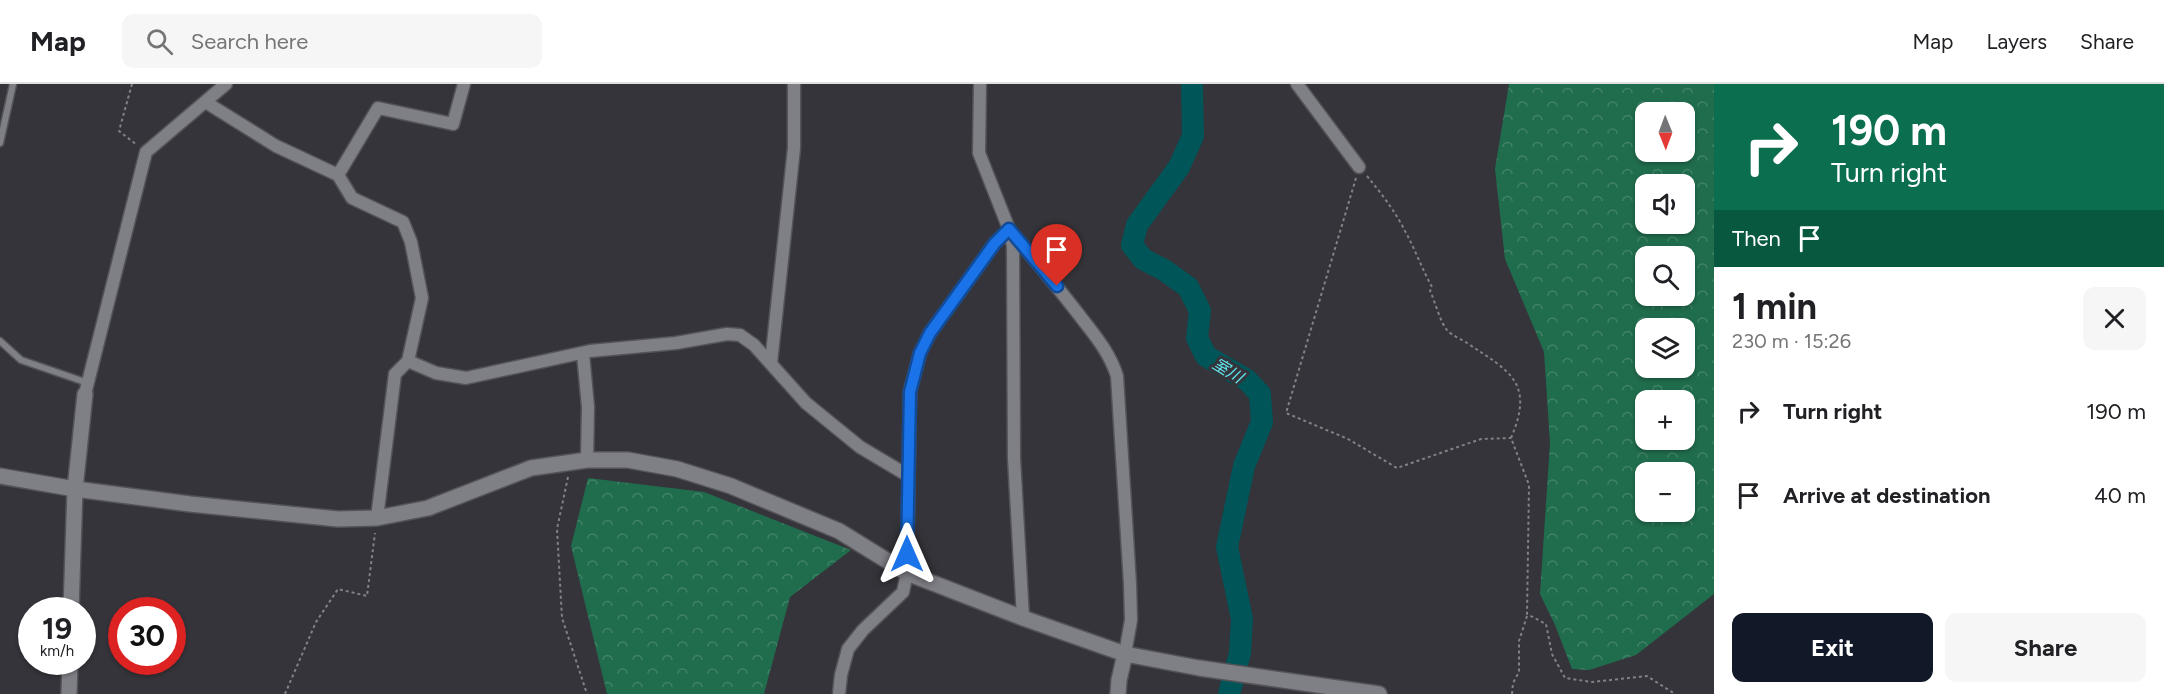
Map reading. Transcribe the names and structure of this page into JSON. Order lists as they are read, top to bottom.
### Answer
{
  "water": ["室川"],
  "north": "bottom",
  "page": {
    "header": "Map",
    "search": "Search here",
    "nav": ["Map", "Layers", "Share"],
    "turn": ["190 m", "Turn right"],
    "map_buttons": ["+", "−"],
    "then": "Then",
    "heading": ["1 min", "230 m · 15:26"],
    "list": [
      {
        "name": "Turn right",
        "value": "190 m"
      },
      {
        "name": "Arrive at destination",
        "value": "40 m"
      }
    ],
    "speed": "19 km/h",
    "limit": "30",
    "buttons": ["Exit", "Share"]
  }
}
